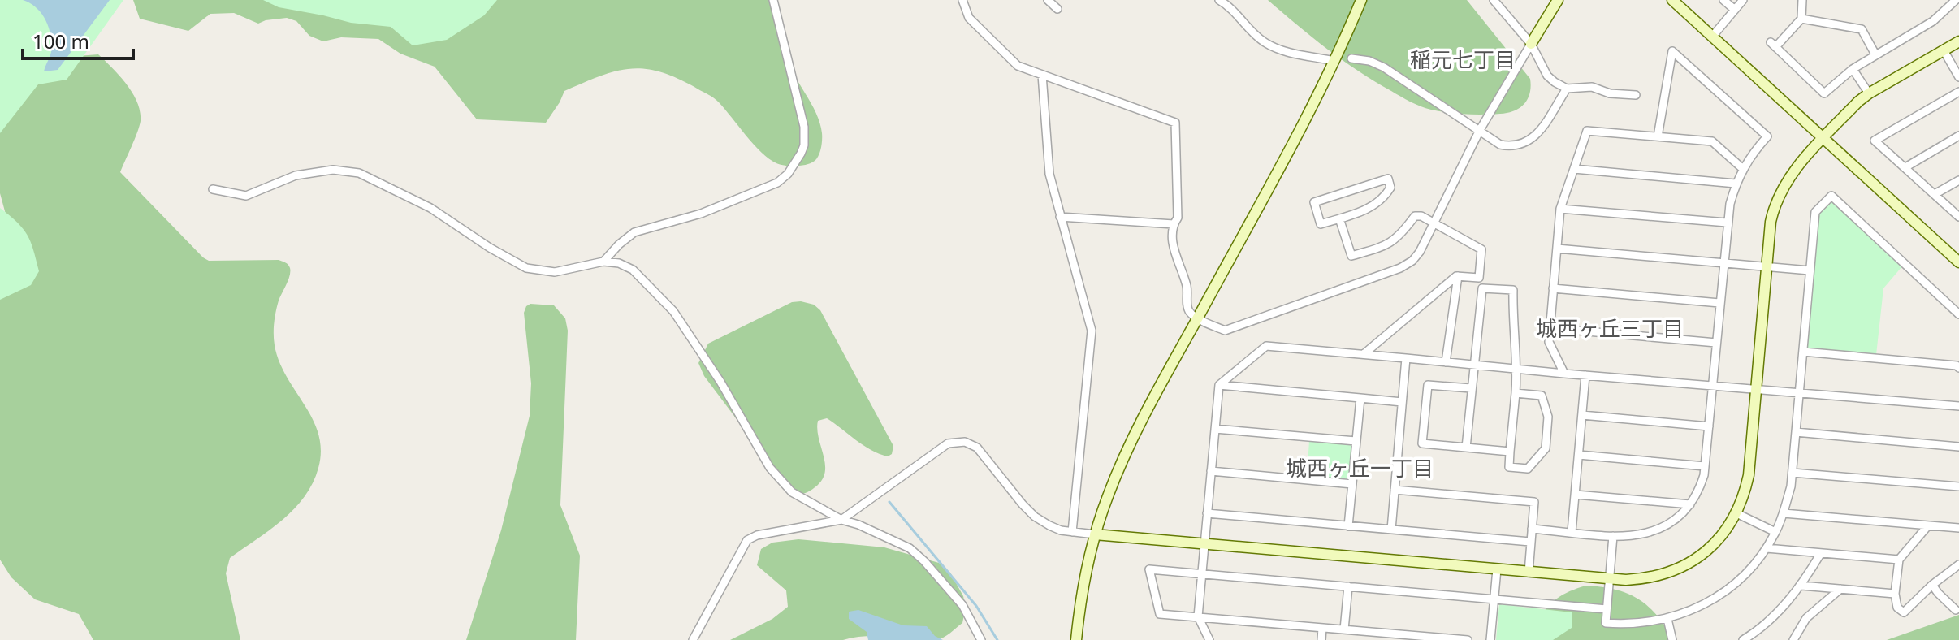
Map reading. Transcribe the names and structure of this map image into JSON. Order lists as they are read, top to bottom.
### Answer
{
  "districts": ["稲元七丁目", "城西ヶ丘三丁目", "城西ヶ丘一丁目"],
  "scale_bar": "100 m"
}
